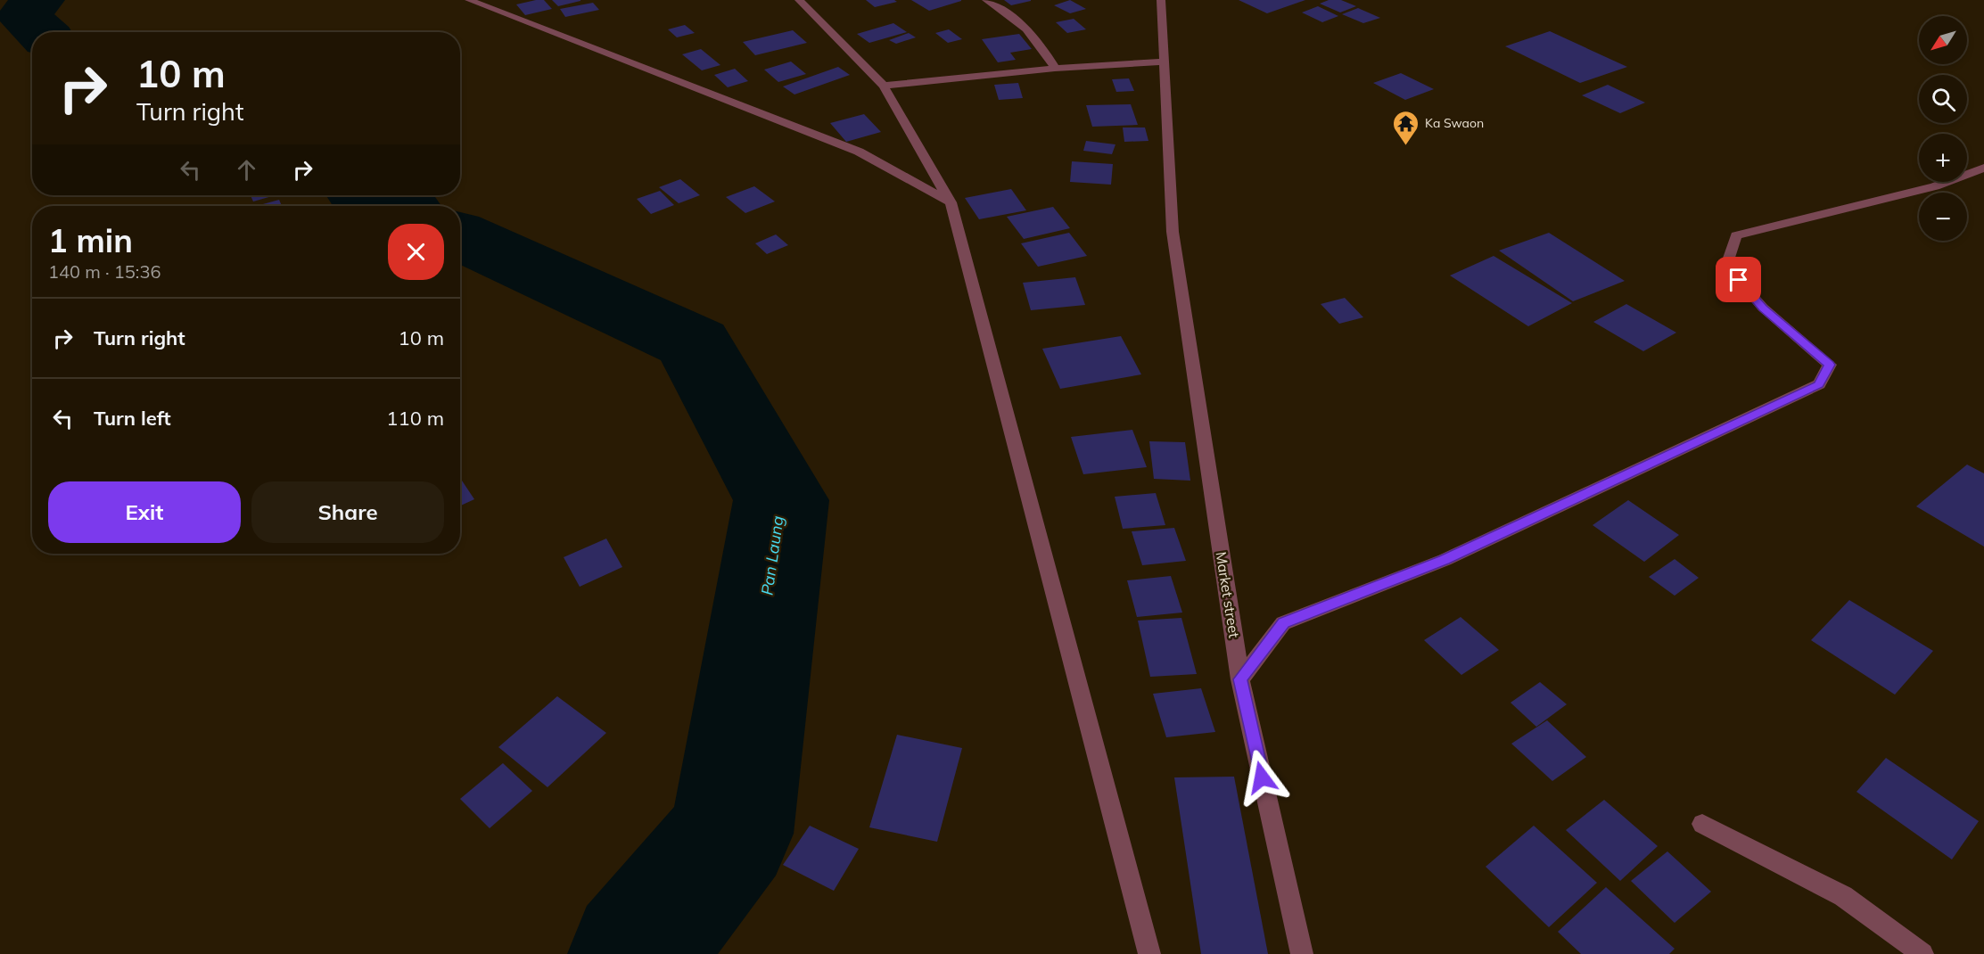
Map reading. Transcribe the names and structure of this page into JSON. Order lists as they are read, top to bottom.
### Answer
{
  "streets": {
    "street": ["Market street"]
  },
  "water": ["Pan Laung"],
  "places": {
    "temple": ["Ka Swaon"]
  },
  "north": "bottom left",
  "page": {
    "map_buttons": ["+", "−"],
    "turn": ["10 m", "Turn right"],
    "heading": ["1 min", "140 m · 15:36"],
    "list": [
      {
        "name": "Turn right",
        "value": "10 m"
      },
      {
        "name": "Turn left",
        "value": "110 m"
      }
    ],
    "buttons": ["Exit", "Share"]
  }
}
